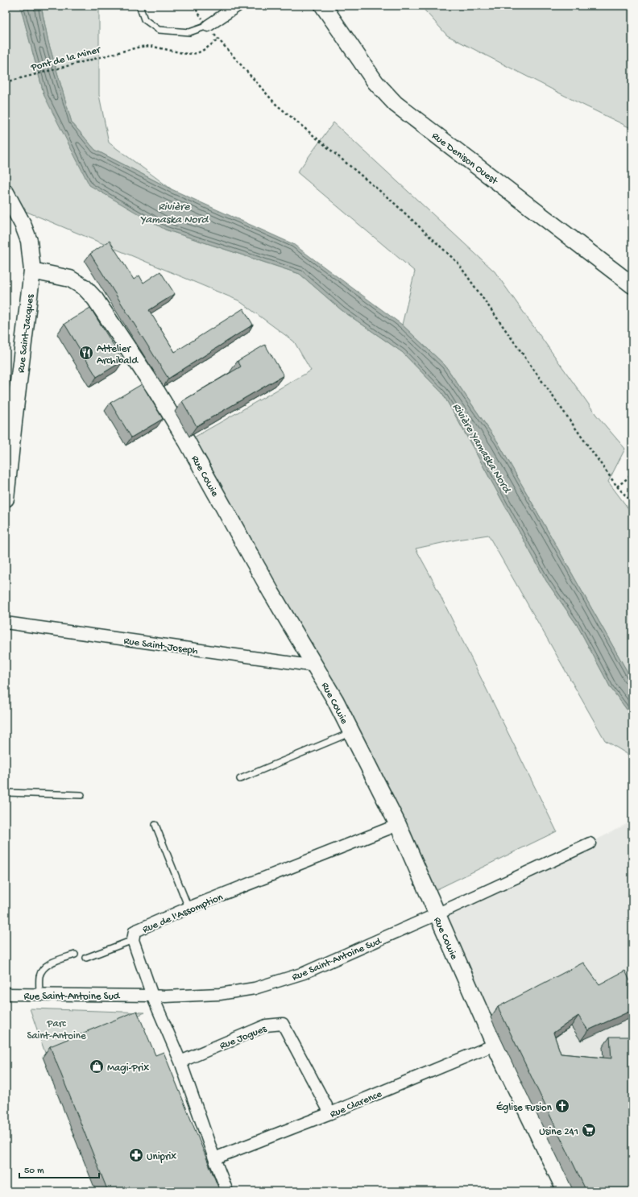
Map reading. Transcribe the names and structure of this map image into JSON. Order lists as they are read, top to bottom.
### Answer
{
  "streets": {
    "street": [
      "Rue Denison Ouest",
      "Rue Saint-Jacques",
      "Rue Cowie",
      "Rue Saint-Joseph",
      "Rue de l'Assomption",
      "Rue Saint-Antoine Sud",
      "Rue Jogues",
      "Rue Clarence"
    ],
    "path": ["Pont de la Miner"]
  },
  "crossings": [
    ["Rue Saint-Jacques", "Rue Cowie"],
    ["Rue Cowie", "Rue Saint-Joseph"],
    ["Rue Cowie", "Rue de l'Assomption"],
    ["Rue Cowie", "Rue Saint-Antoine Sud"],
    ["Rue Cowie", "Rue Clarence"],
    ["Rue de l'Assomption", "Rue Saint-Antoine Sud"],
    ["Rue de l'Assomption", "Rue Jogues"],
    ["Rue de l'Assomption", "Rue Clarence"],
    ["Rue Jogues", "Rue Clarence"]
  ],
  "water": ["Rivière Yamaska Nord"],
  "parks": ["Parc Saint-Antoine"],
  "places": {
    "restaurant": ["Attelier Archibald"],
    "shop": ["Magi-Prix"],
    "church": ["Église Fusion"],
    "supermarket": ["Usine 241"],
    "pharmacy": ["Uniprix"]
  },
  "scale_bar": "50 m"
}
